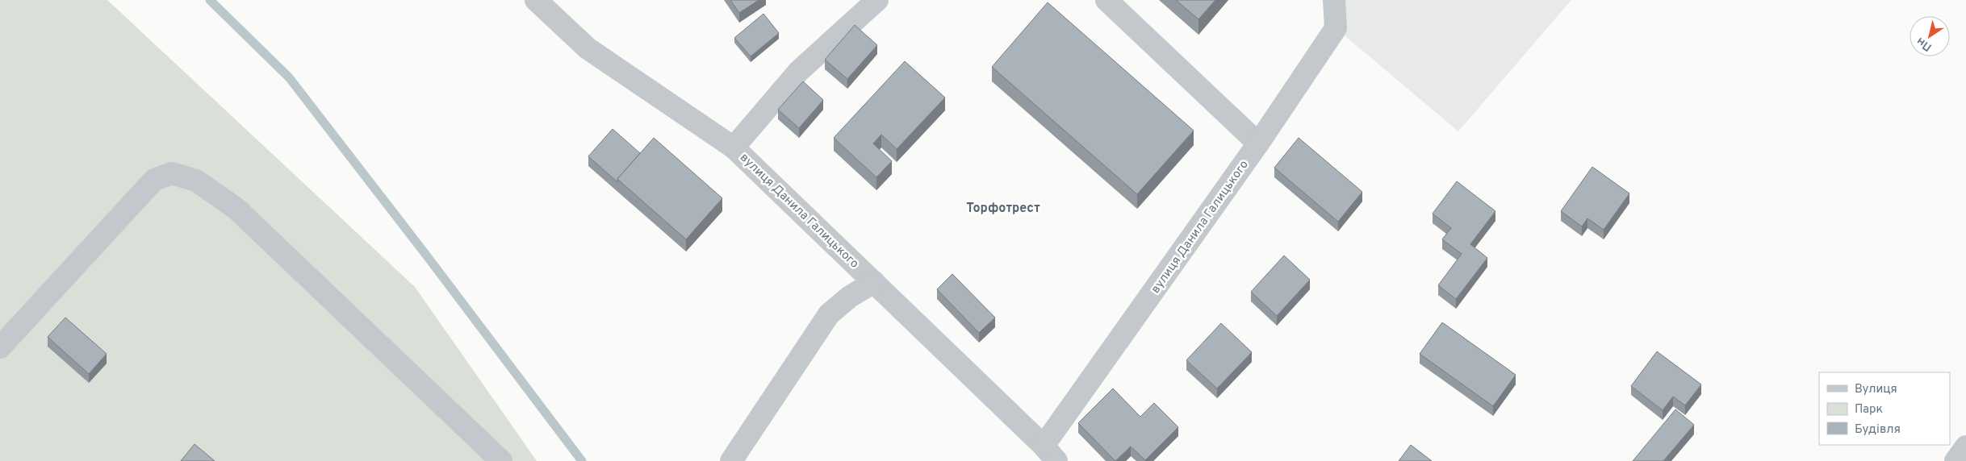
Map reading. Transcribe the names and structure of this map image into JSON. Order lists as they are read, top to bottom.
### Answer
{
  "streets": {
    "street": ["вулиця Данила Галицького"]
  },
  "districts": ["Торфотрест"],
  "legend": ["Вулиця", "Парк", "Будівля"],
  "north": "bottom left"
}
